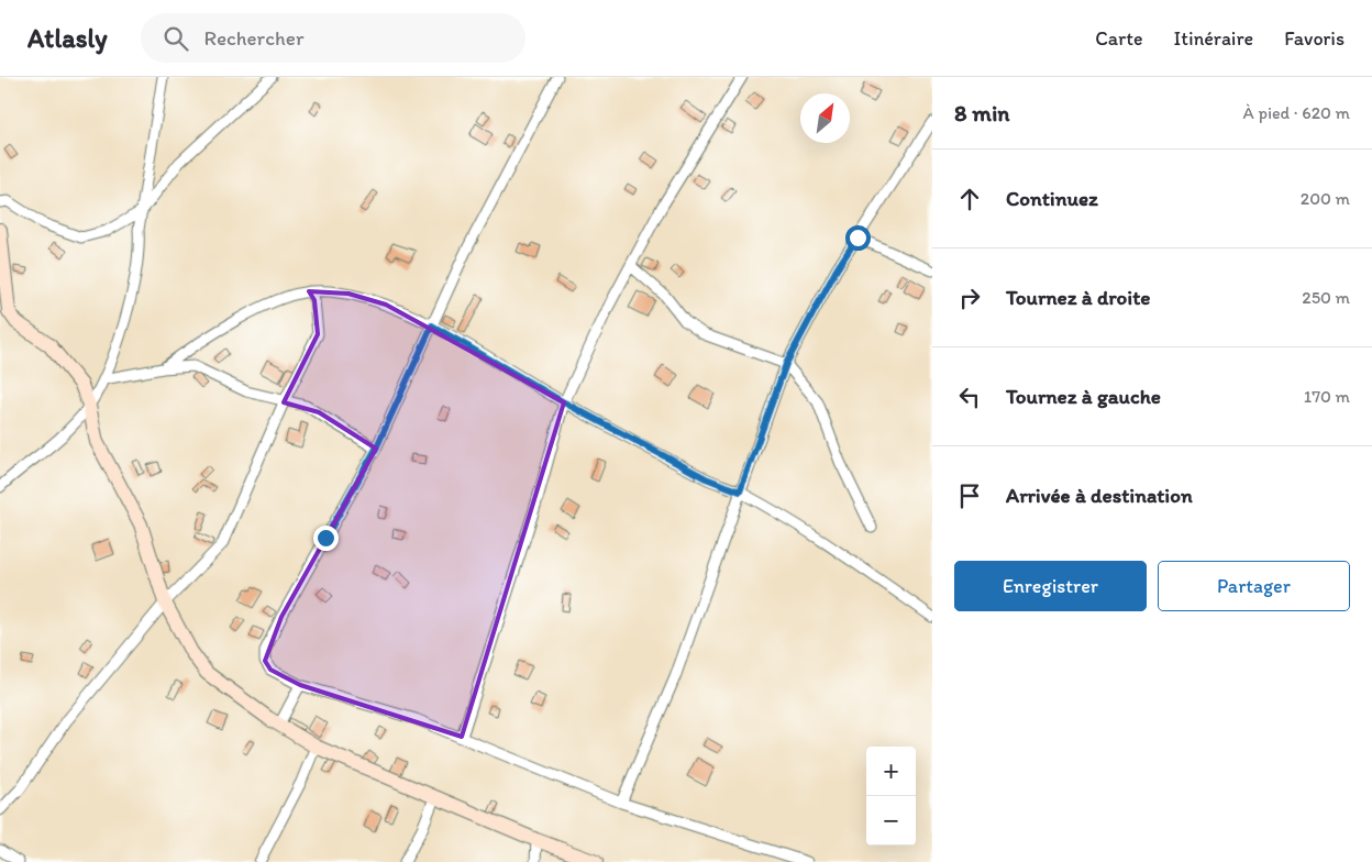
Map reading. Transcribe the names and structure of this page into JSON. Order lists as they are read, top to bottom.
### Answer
{
  "north": "top right",
  "page": {
    "header": "Atlasly",
    "search": "Rechercher",
    "nav": ["Carte", "Itinéraire", "Favoris"],
    "heading": ["8 min", "À pied · 620 m"],
    "list": [
      ["Continuez", "200 m"],
      ["Tournez à droite", "250 m"],
      ["Tournez à gauche", "170 m"],
      "Arrivée à destination"
    ],
    "buttons": ["Enregistrer", "Partager"],
    "map_buttons": ["+", "−"]
  }
}
